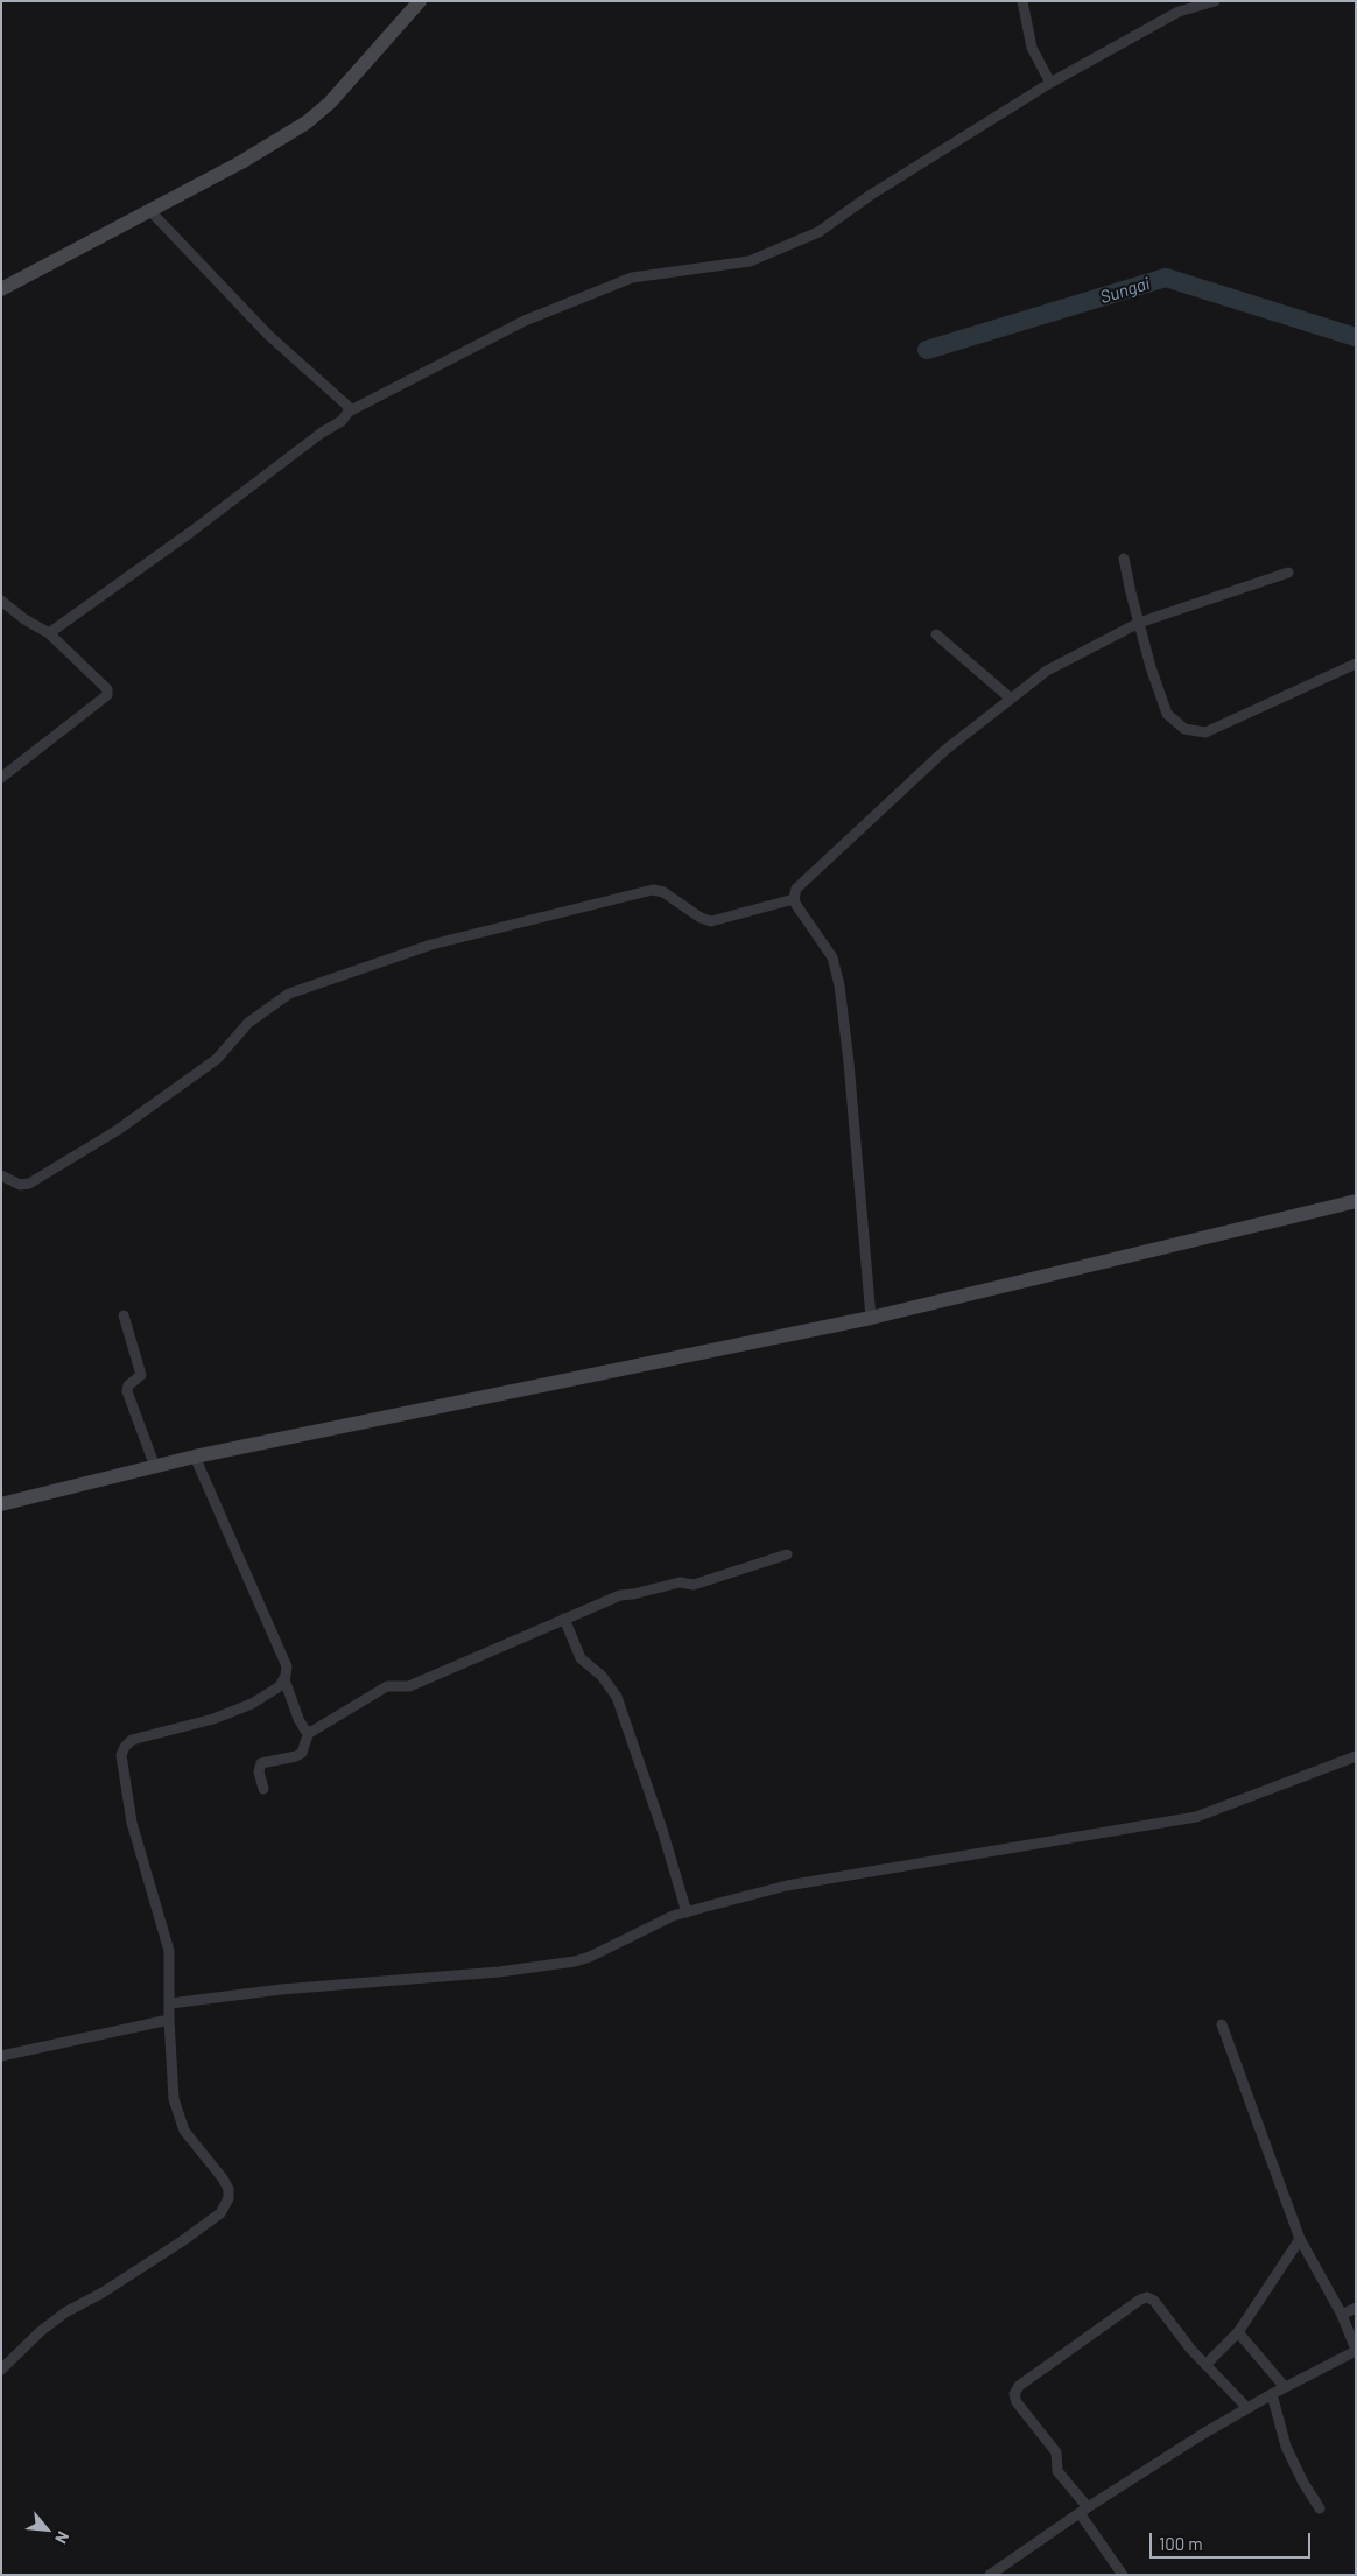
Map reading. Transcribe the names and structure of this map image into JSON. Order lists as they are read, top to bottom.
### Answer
{
  "water": ["Sungai"],
  "scale_bar": "100 m",
  "north": "bottom right"
}
